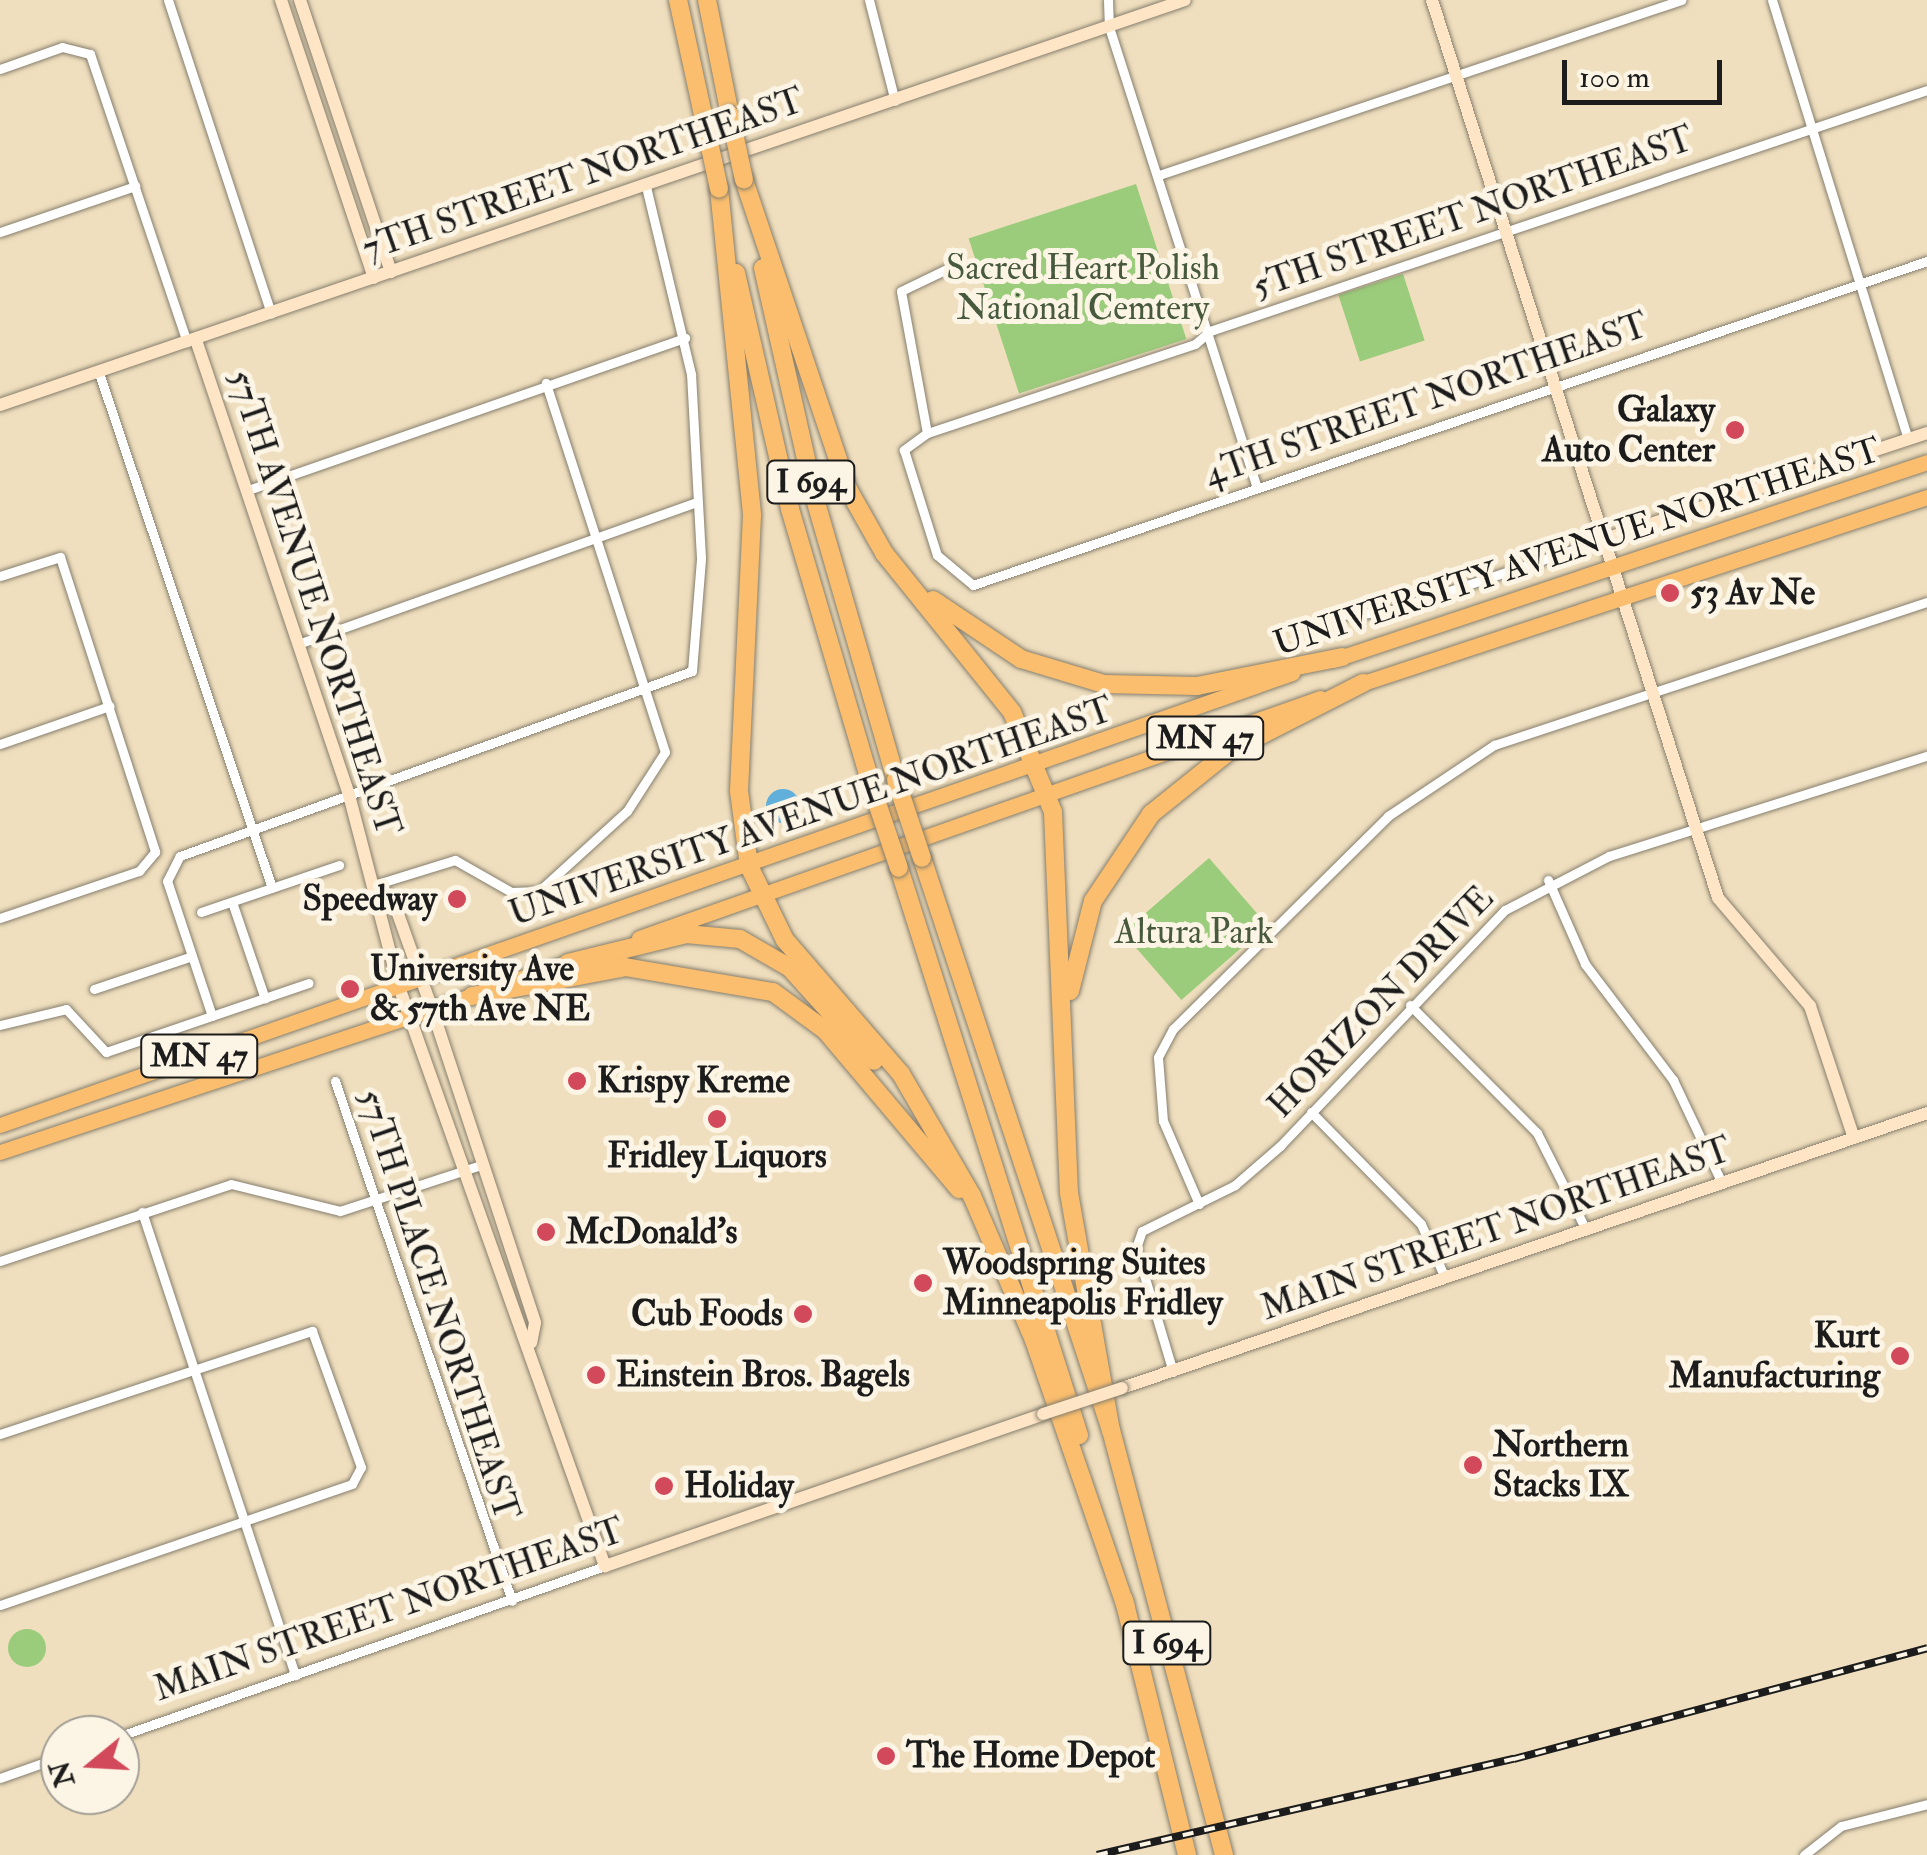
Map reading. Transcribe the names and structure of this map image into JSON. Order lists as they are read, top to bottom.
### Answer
{
  "streets": {
    "highway": ["I 694"],
    "main road": ["UNIVERSITY AVENUE NORTHEAST", "MN 47"],
    "street": [
      "7TH STREET NORTHEAST",
      "5TH STREET NORTHEAST",
      "4TH STREET NORTHEAST",
      "57TH AVENUE NORTHEAST",
      "HORIZON DRIVE",
      "MAIN STREET NORTHEAST",
      "57TH PLACE NORTHEAST"
    ]
  },
  "crossings": [
    ["7TH STREET NORTHEAST", "57TH AVENUE NORTHEAST"],
    ["5TH STREET NORTHEAST", "4TH STREET NORTHEAST"],
    ["UNIVERSITY AVENUE NORTHEAST", "57TH AVENUE NORTHEAST"],
    ["57TH AVENUE NORTHEAST", "MAIN STREET NORTHEAST"],
    ["HORIZON DRIVE", "MAIN STREET NORTHEAST"],
    ["MAIN STREET NORTHEAST", "57TH PLACE NORTHEAST"]
  ],
  "parks": ["Sacred Heart Polish National Cemtery", "Altura Park"],
  "places": [
    "Galaxy Auto Center",
    "53 Av Ne",
    "Speedway",
    "University Ave & 57th Ave NE",
    "Krispy Kreme",
    "Fridley Liquors",
    "McDonald's",
    "Woodspring Suites Minneapolis Fridley",
    "Cub Foods",
    "Kurt Manufacturing",
    "Einstein Bros. Bagels",
    "Northern Stacks IX",
    "Holiday",
    "The Home Depot"
  ],
  "scale_bar": "100 m",
  "north": "left"
}
